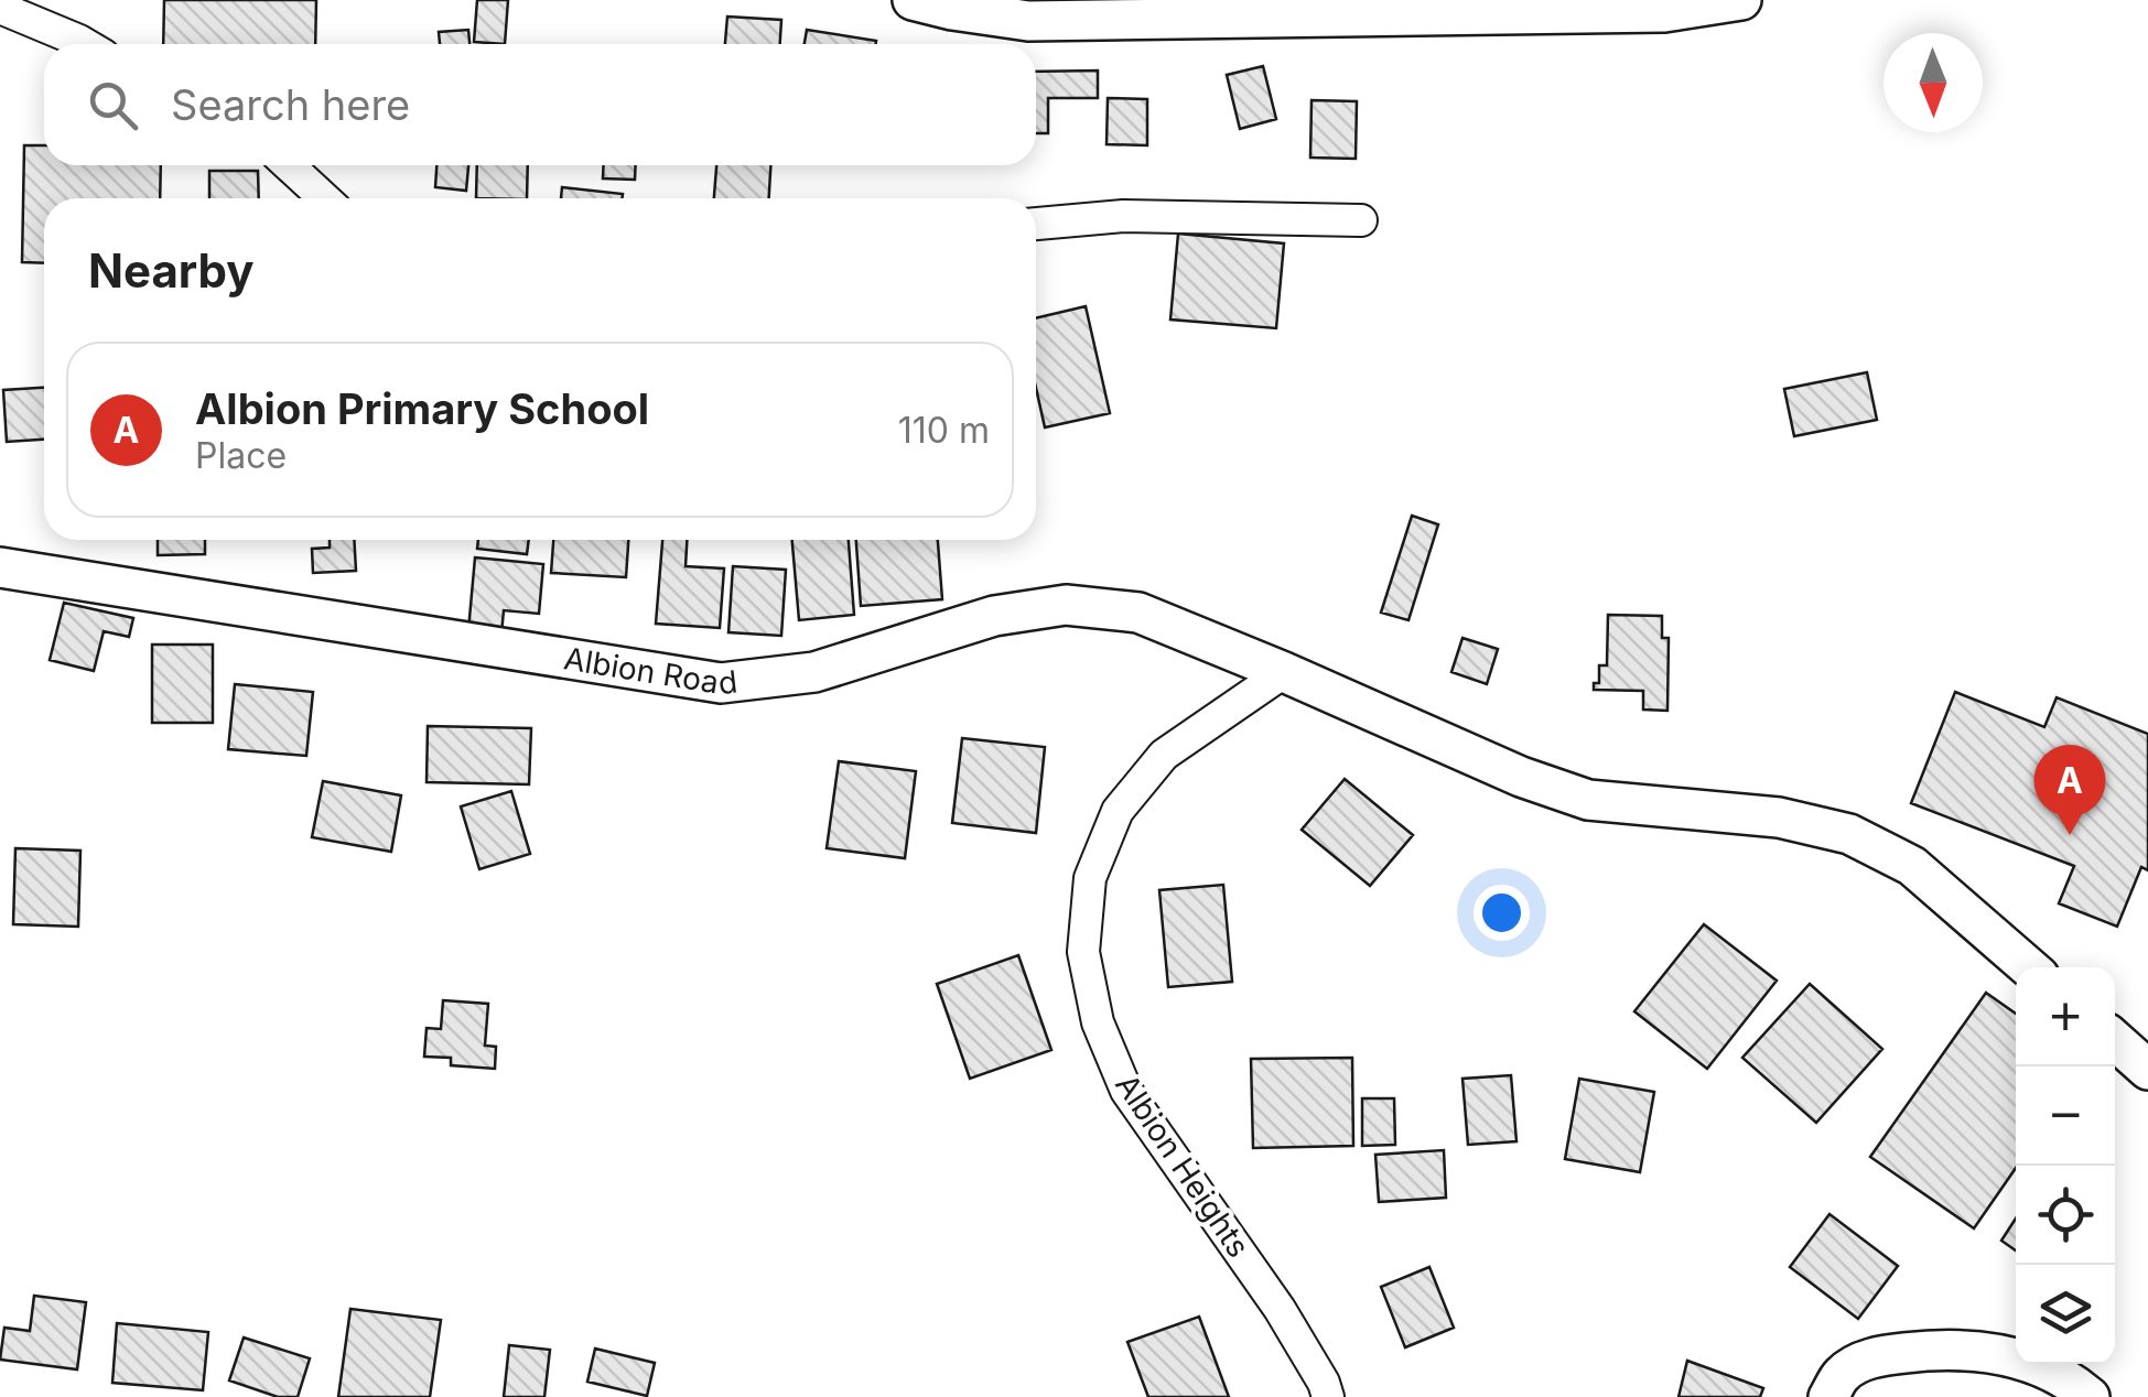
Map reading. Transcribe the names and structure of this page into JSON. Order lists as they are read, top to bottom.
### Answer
{
  "streets": {
    "street": ["Albion Road", "Albion Heights"]
  },
  "crossings": [
    ["Albion Road", "Albion Heights"]
  ],
  "north": "bottom",
  "page": {
    "search": "Search here",
    "heading": "Nearby",
    "list": [
      {
        "mark": "A",
        "name": "Albion Primary School",
        "note": "Place",
        "value": "110 m"
      }
    ],
    "pins": "A",
    "map_buttons": ["+", "−"]
  }
}
